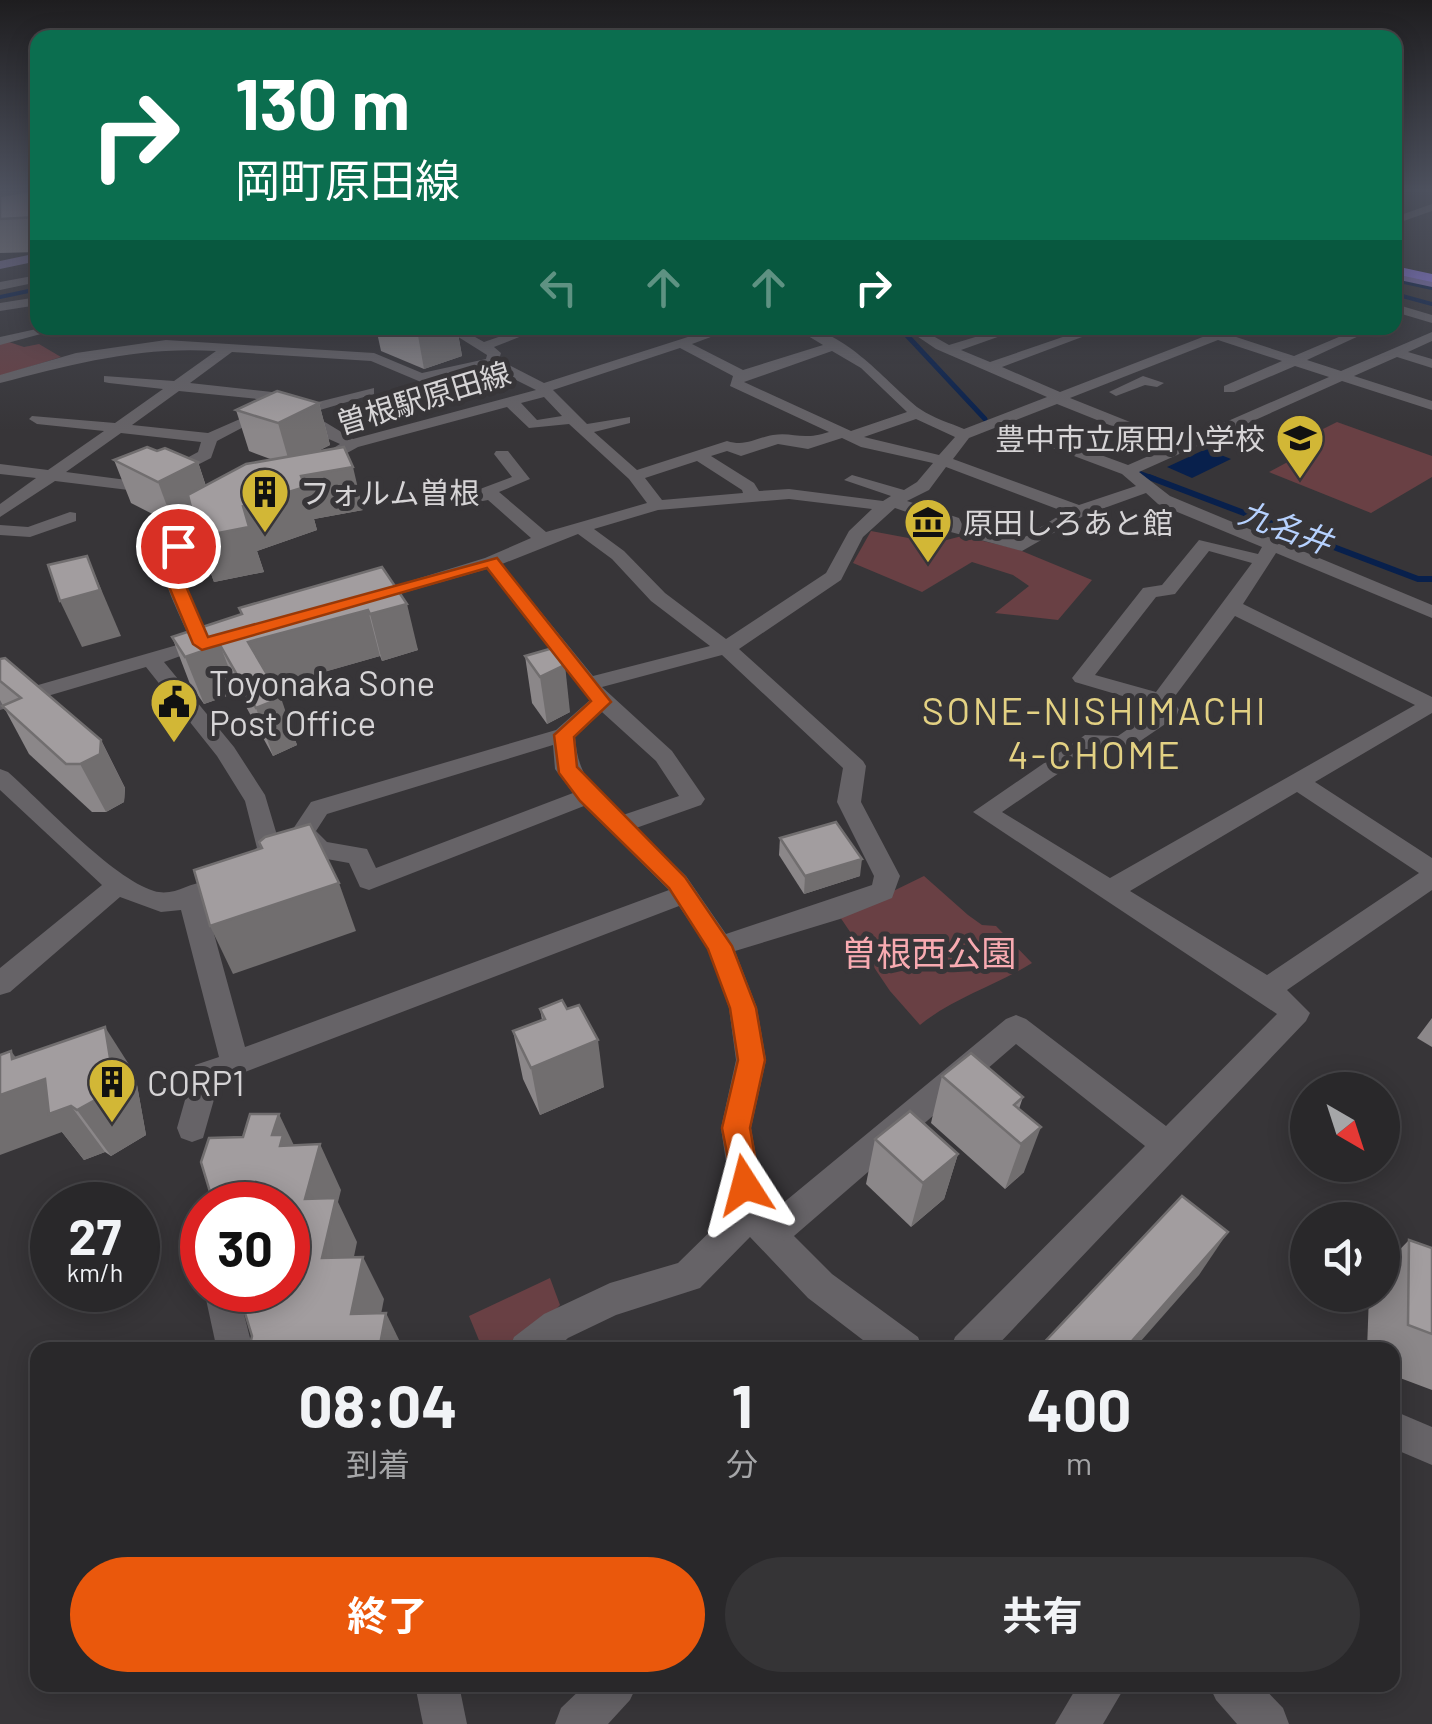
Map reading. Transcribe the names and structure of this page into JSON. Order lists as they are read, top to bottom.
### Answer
{
  "streets": {
    "street": ["曽根駅原田線"]
  },
  "districts": ["SONE-NISHIMACHI 4-CHOME"],
  "water": ["九名井"],
  "parks": ["曽根西公園"],
  "places": {
    "school or university": ["豊中市立原田小学校"],
    "building": ["フォルム曽根", "CORP1"],
    "museum": ["原田しろあと館"],
    "public building": ["Toyonaka Sone Post Office"]
  },
  "north": "bottom right",
  "page": {
    "turn": ["130 m", "岡町原田線"],
    "speed": "27 km/h",
    "limit": "30",
    "eta": [
      "08:04",
      "到着",
      "1",
      "分",
      "400",
      "m"
    ],
    "buttons": ["終了", "共有"]
  }
}
